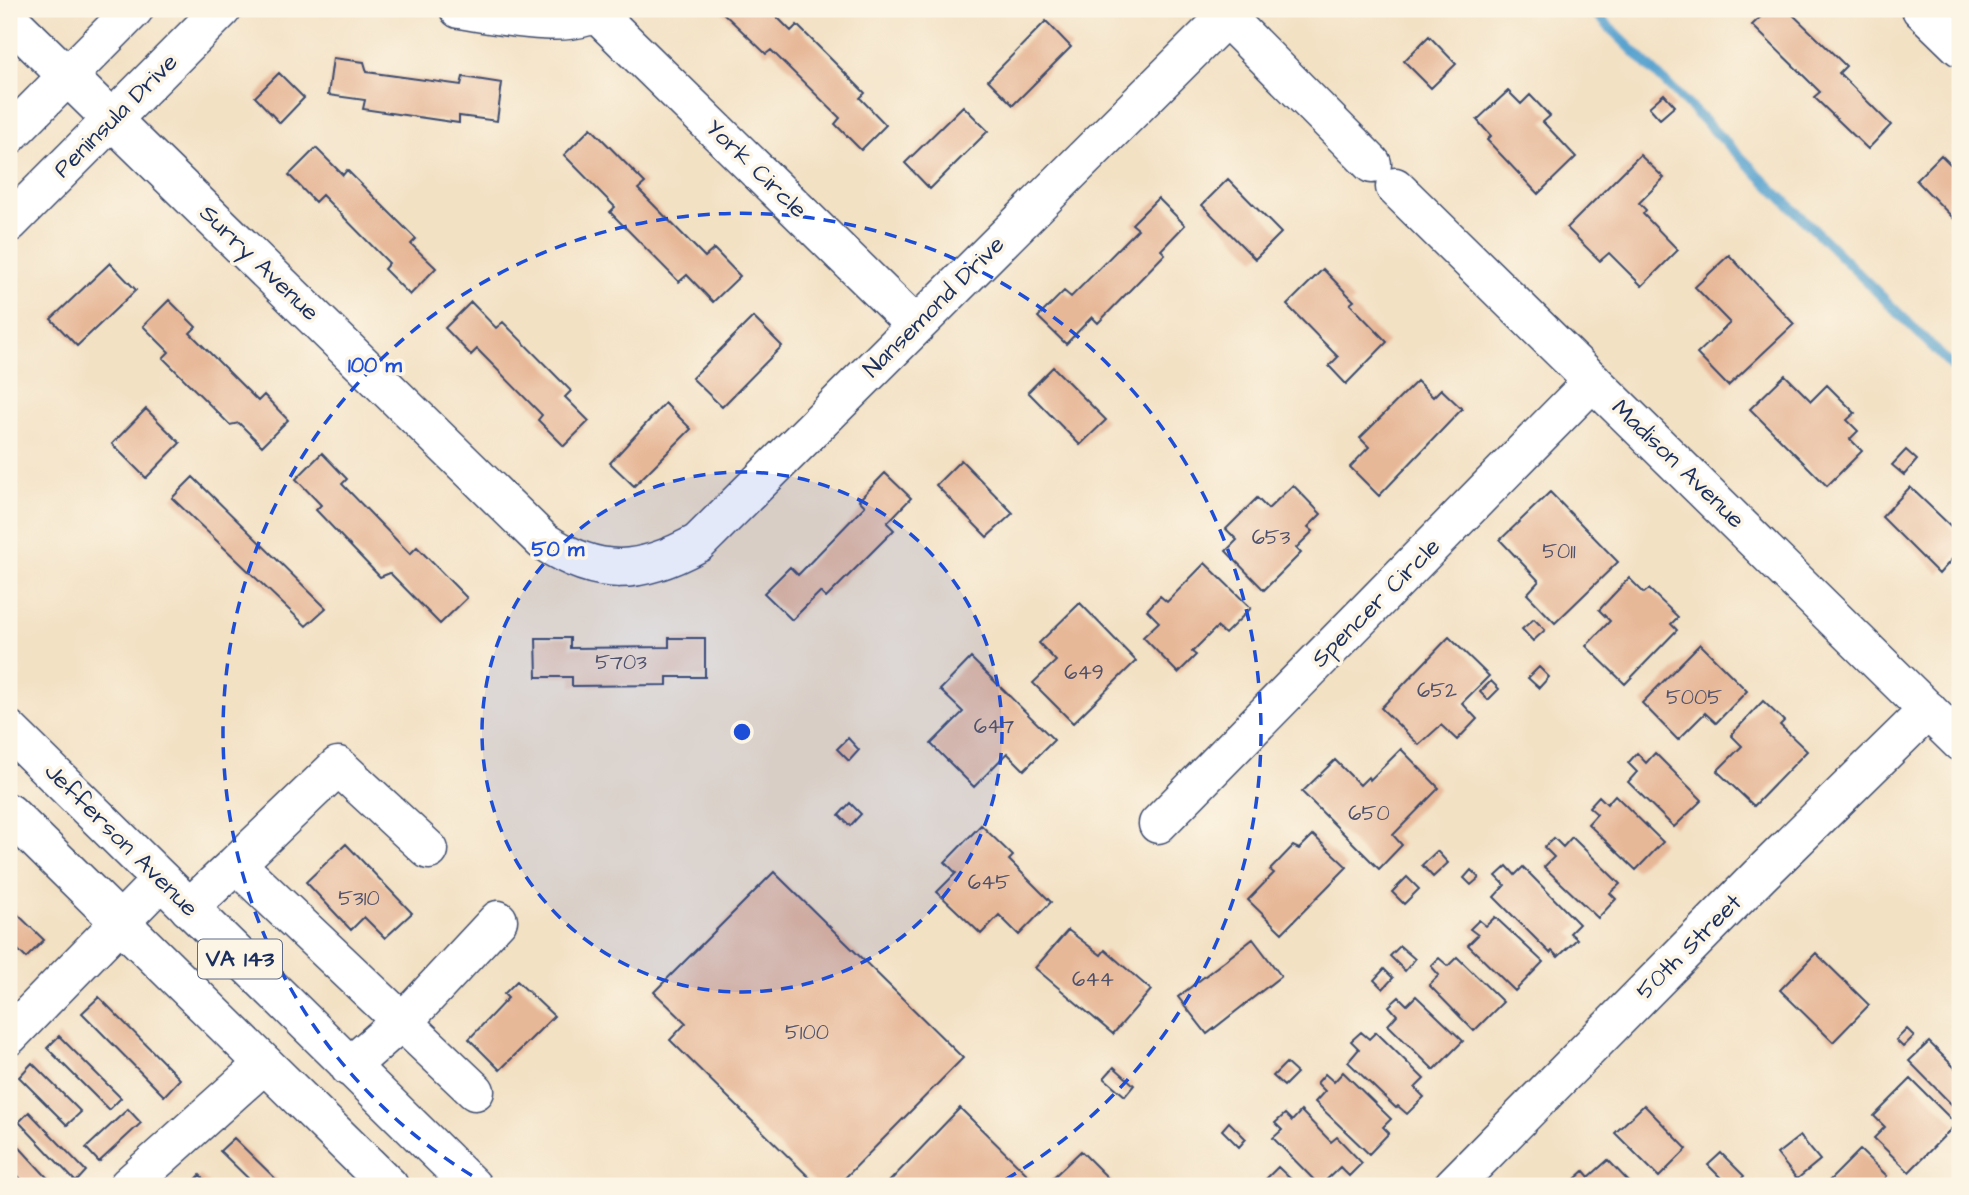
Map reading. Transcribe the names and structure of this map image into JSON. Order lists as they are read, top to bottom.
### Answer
{
  "streets": {
    "street": [
      "Peninsula Drive",
      "York Circle",
      "Surry Avenue",
      "Nansemond Drive",
      "Madison Avenue",
      "Spencer Circle",
      "Jefferson Avenue",
      "50th Street",
      "VA 143"
    ]
  },
  "crossings": [
    ["Peninsula Drive", "Surry Avenue"],
    ["York Circle", "Nansemond Drive"],
    ["Surry Avenue", "Nansemond Drive"],
    ["Nansemond Drive", "Madison Avenue"],
    ["Madison Avenue", "Spencer Circle"],
    ["Madison Avenue", "50th Street"]
  ],
  "house_numbers": [
    "653",
    "5011",
    "5703",
    "649",
    "652",
    "5005",
    "647",
    "650",
    "645",
    "5310",
    "644",
    "5100"
  ],
  "rings": ["100 m", "50 m"]
}
